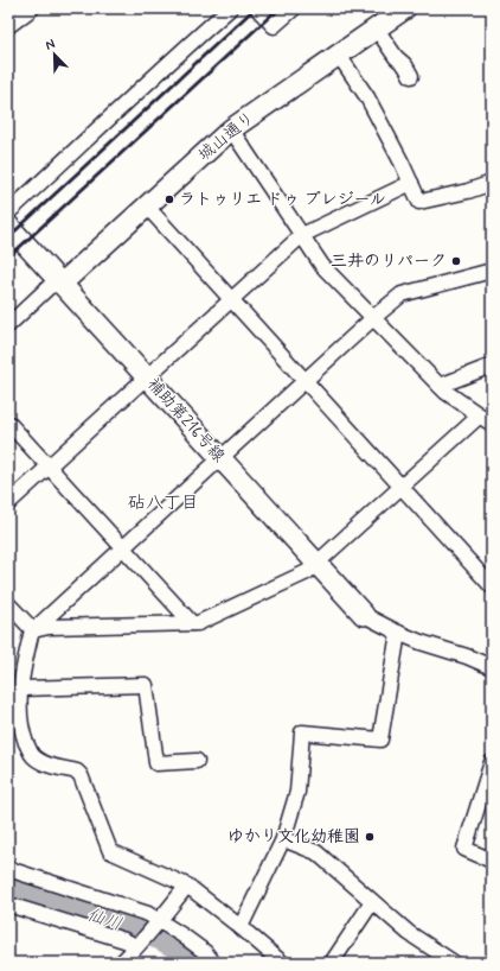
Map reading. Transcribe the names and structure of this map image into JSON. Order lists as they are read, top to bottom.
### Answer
{
  "streets": {
    "street": ["城山通り", "補助第216号線"]
  },
  "crossings": [
    ["城山通り", "補助第216号線"]
  ],
  "districts": ["砧八丁目"],
  "water": ["仙川"],
  "places": ["ラトゥリエ ドゥ プレジール", "三井のリパーク", "ゆかり文化幼稚園"],
  "north": "top left"
}
